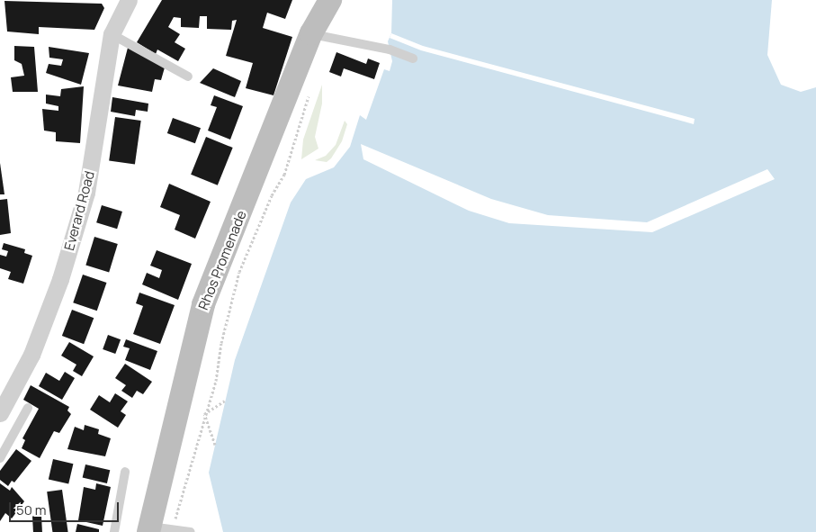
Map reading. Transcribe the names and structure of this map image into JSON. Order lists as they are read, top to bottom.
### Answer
{
  "streets": {
    "street": ["Everard Road", "Rhos Promenade"]
  },
  "scale_bar": "50 m"
}
